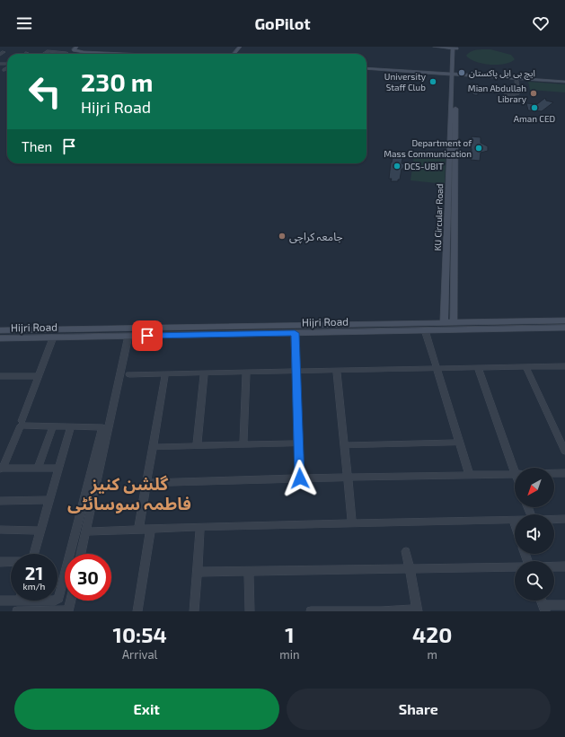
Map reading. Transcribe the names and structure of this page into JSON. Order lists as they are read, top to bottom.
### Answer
{
  "streets": {
    "main road": ["KU Circular Road", "Hijri Road"]
  },
  "crossings": [
    ["KU Circular Road", "Hijri Road"]
  ],
  "districts": ["گلشن کنیز فاطمہ سوسائٹی"],
  "places": [
    "ایچ بی ایل پاکستان",
    "University Staff Club",
    "Mian Abdullah Library",
    "Aman CED",
    "Department of Mass Communication",
    "DCS-UBIT",
    "جامعہ کراچی"
  ],
  "north": "bottom left",
  "page": {
    "header": "GoPilot",
    "turn": ["230 m", "Hijri Road"],
    "then": "Then",
    "speed": "21 km/h",
    "limit": "30",
    "eta": [
      "10:54",
      "Arrival",
      "1",
      "min",
      "420",
      "m"
    ],
    "buttons": ["Exit", "Share"]
  }
}
